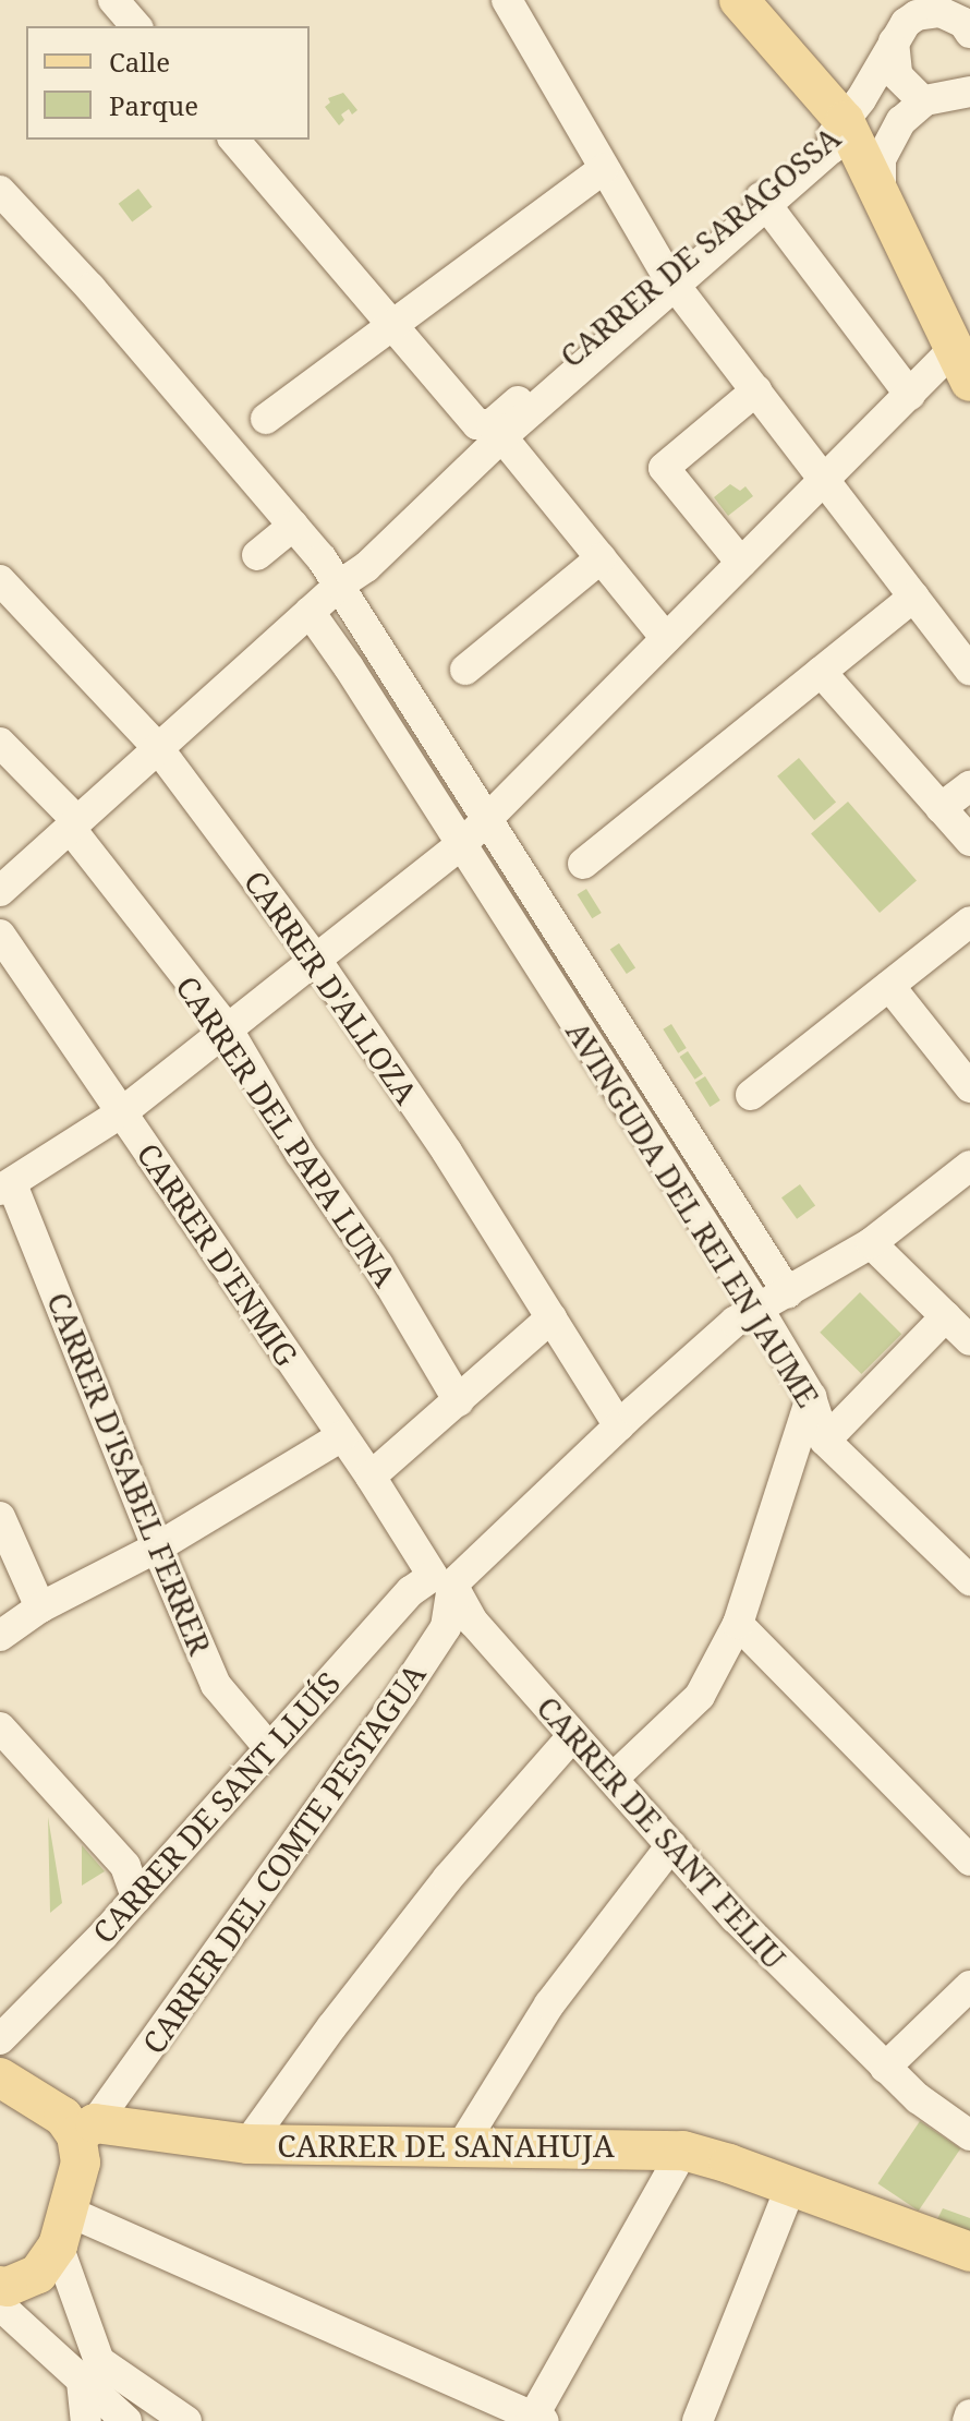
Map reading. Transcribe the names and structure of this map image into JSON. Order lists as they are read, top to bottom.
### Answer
{
  "streets": {
    "main road": ["CARRER DE SANAHUJA"],
    "street": [
      "CARRER DE SARAGOSSA",
      "CARRER D'ALLOZA",
      "CARRER DEL PAPA LUNA",
      "AVINGUDA DEL REI EN JAUME",
      "CARRER D'ENMIG",
      "CARRER D'ISABEL FERRER",
      "CARRER DE SANT LLUÍS",
      "CARRER DE SANT FELIU",
      "CARRER DEL COMTE PESTAGUA"
    ]
  },
  "crossings": [
    ["CARRER DE SARAGOSSA", "CARRER D'ALLOZA"],
    ["CARRER DE SARAGOSSA", "CARRER DEL PAPA LUNA"],
    ["CARRER DE SARAGOSSA", "AVINGUDA DEL REI EN JAUME"],
    ["CARRER D'ALLOZA", "CARRER DE SANT LLUÍS"],
    ["AVINGUDA DEL REI EN JAUME", "CARRER DE SANT LLUÍS"],
    ["CARRER D'ENMIG", "CARRER DE SANT LLUÍS"],
    ["CARRER D'ENMIG", "CARRER DE SANT FELIU"],
    ["CARRER D'ENMIG", "CARRER DEL COMTE PESTAGUA"],
    ["CARRER D'ISABEL FERRER", "CARRER DE SANT LLUÍS"],
    ["CARRER DE SANT LLUÍS", "CARRER DE SANT FELIU"],
    ["CARRER DE SANT LLUÍS", "CARRER DEL COMTE PESTAGUA"],
    ["CARRER DE SANT FELIU", "CARRER DEL COMTE PESTAGUA"],
    ["CARRER DEL COMTE PESTAGUA", "CARRER DE SANAHUJA"]
  ],
  "legend": ["Calle", "Parque"]
}
